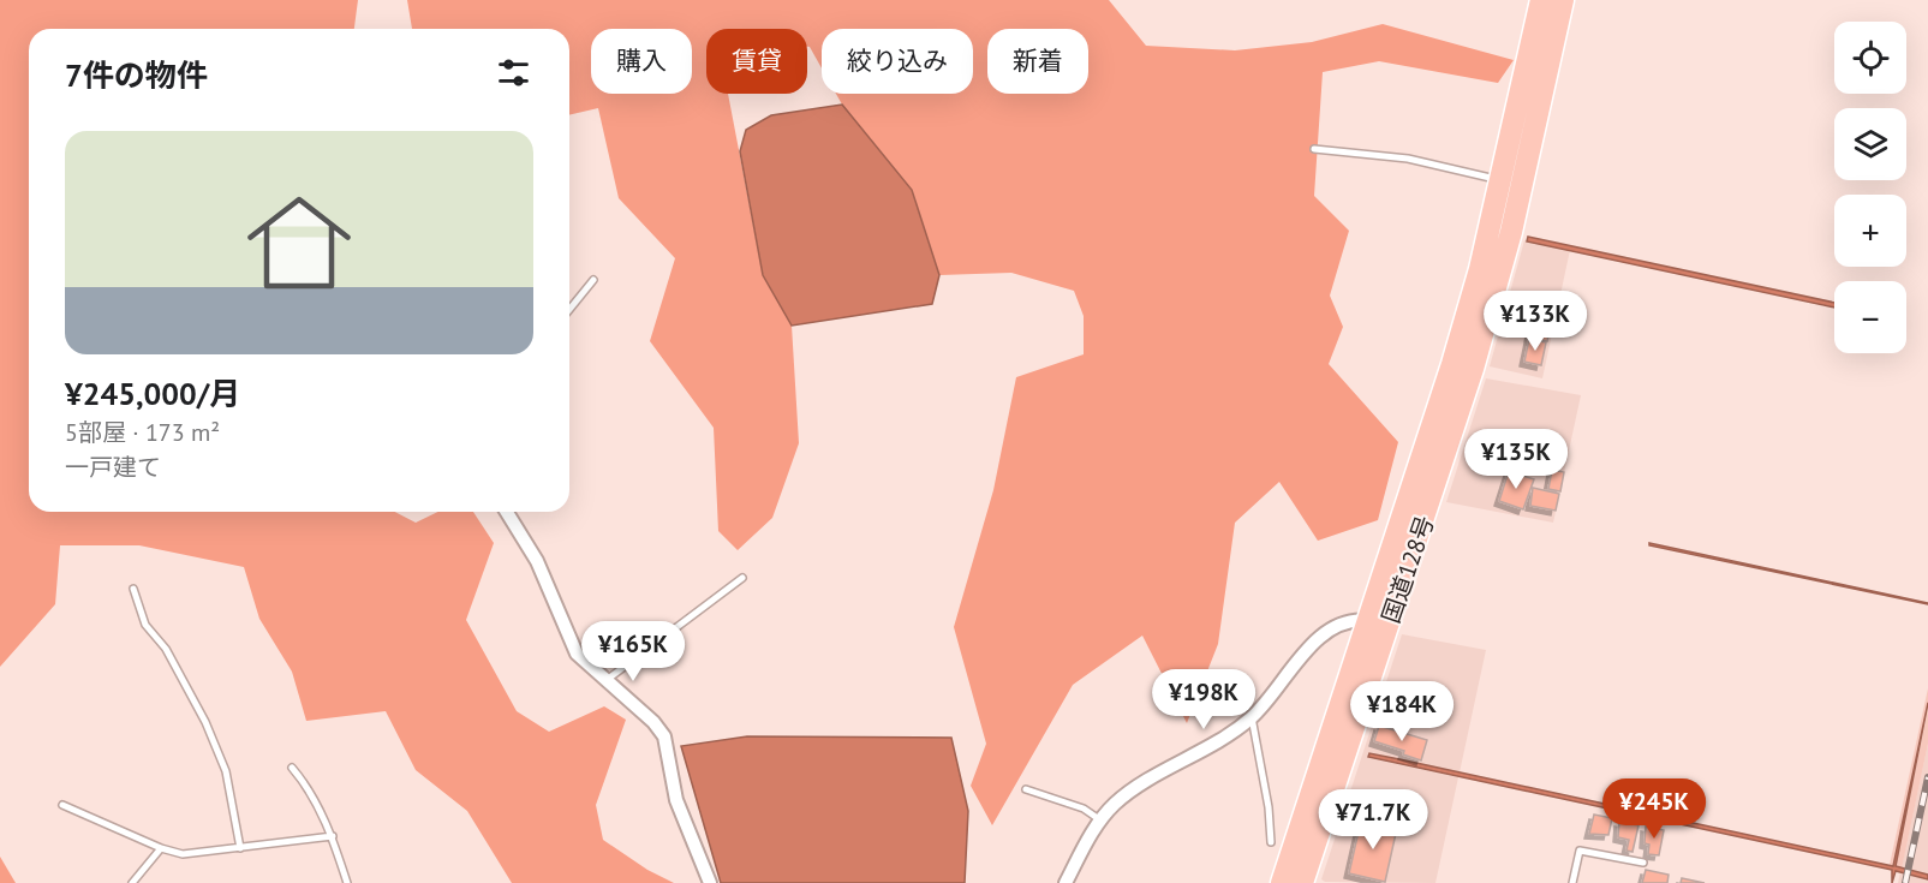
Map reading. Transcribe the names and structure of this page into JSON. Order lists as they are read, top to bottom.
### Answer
{
  "streets": {
    "highway": ["国道128号"]
  },
  "page": {
    "map_buttons": ["+", "−"],
    "chip": [
      "購入",
      "賃貸",
      "絞り込み",
      "新着"
    ],
    "heading": "7件の物件",
    "list": [
      {
        "name": "¥245,000/月",
        "note": "5部屋 · 173 m² · 一戸建て"
      }
    ],
    "price": [
      "¥133K",
      "¥135K",
      "¥165K",
      "¥198K",
      "¥184K",
      "¥245K",
      "¥71.7K"
    ]
  }
}
